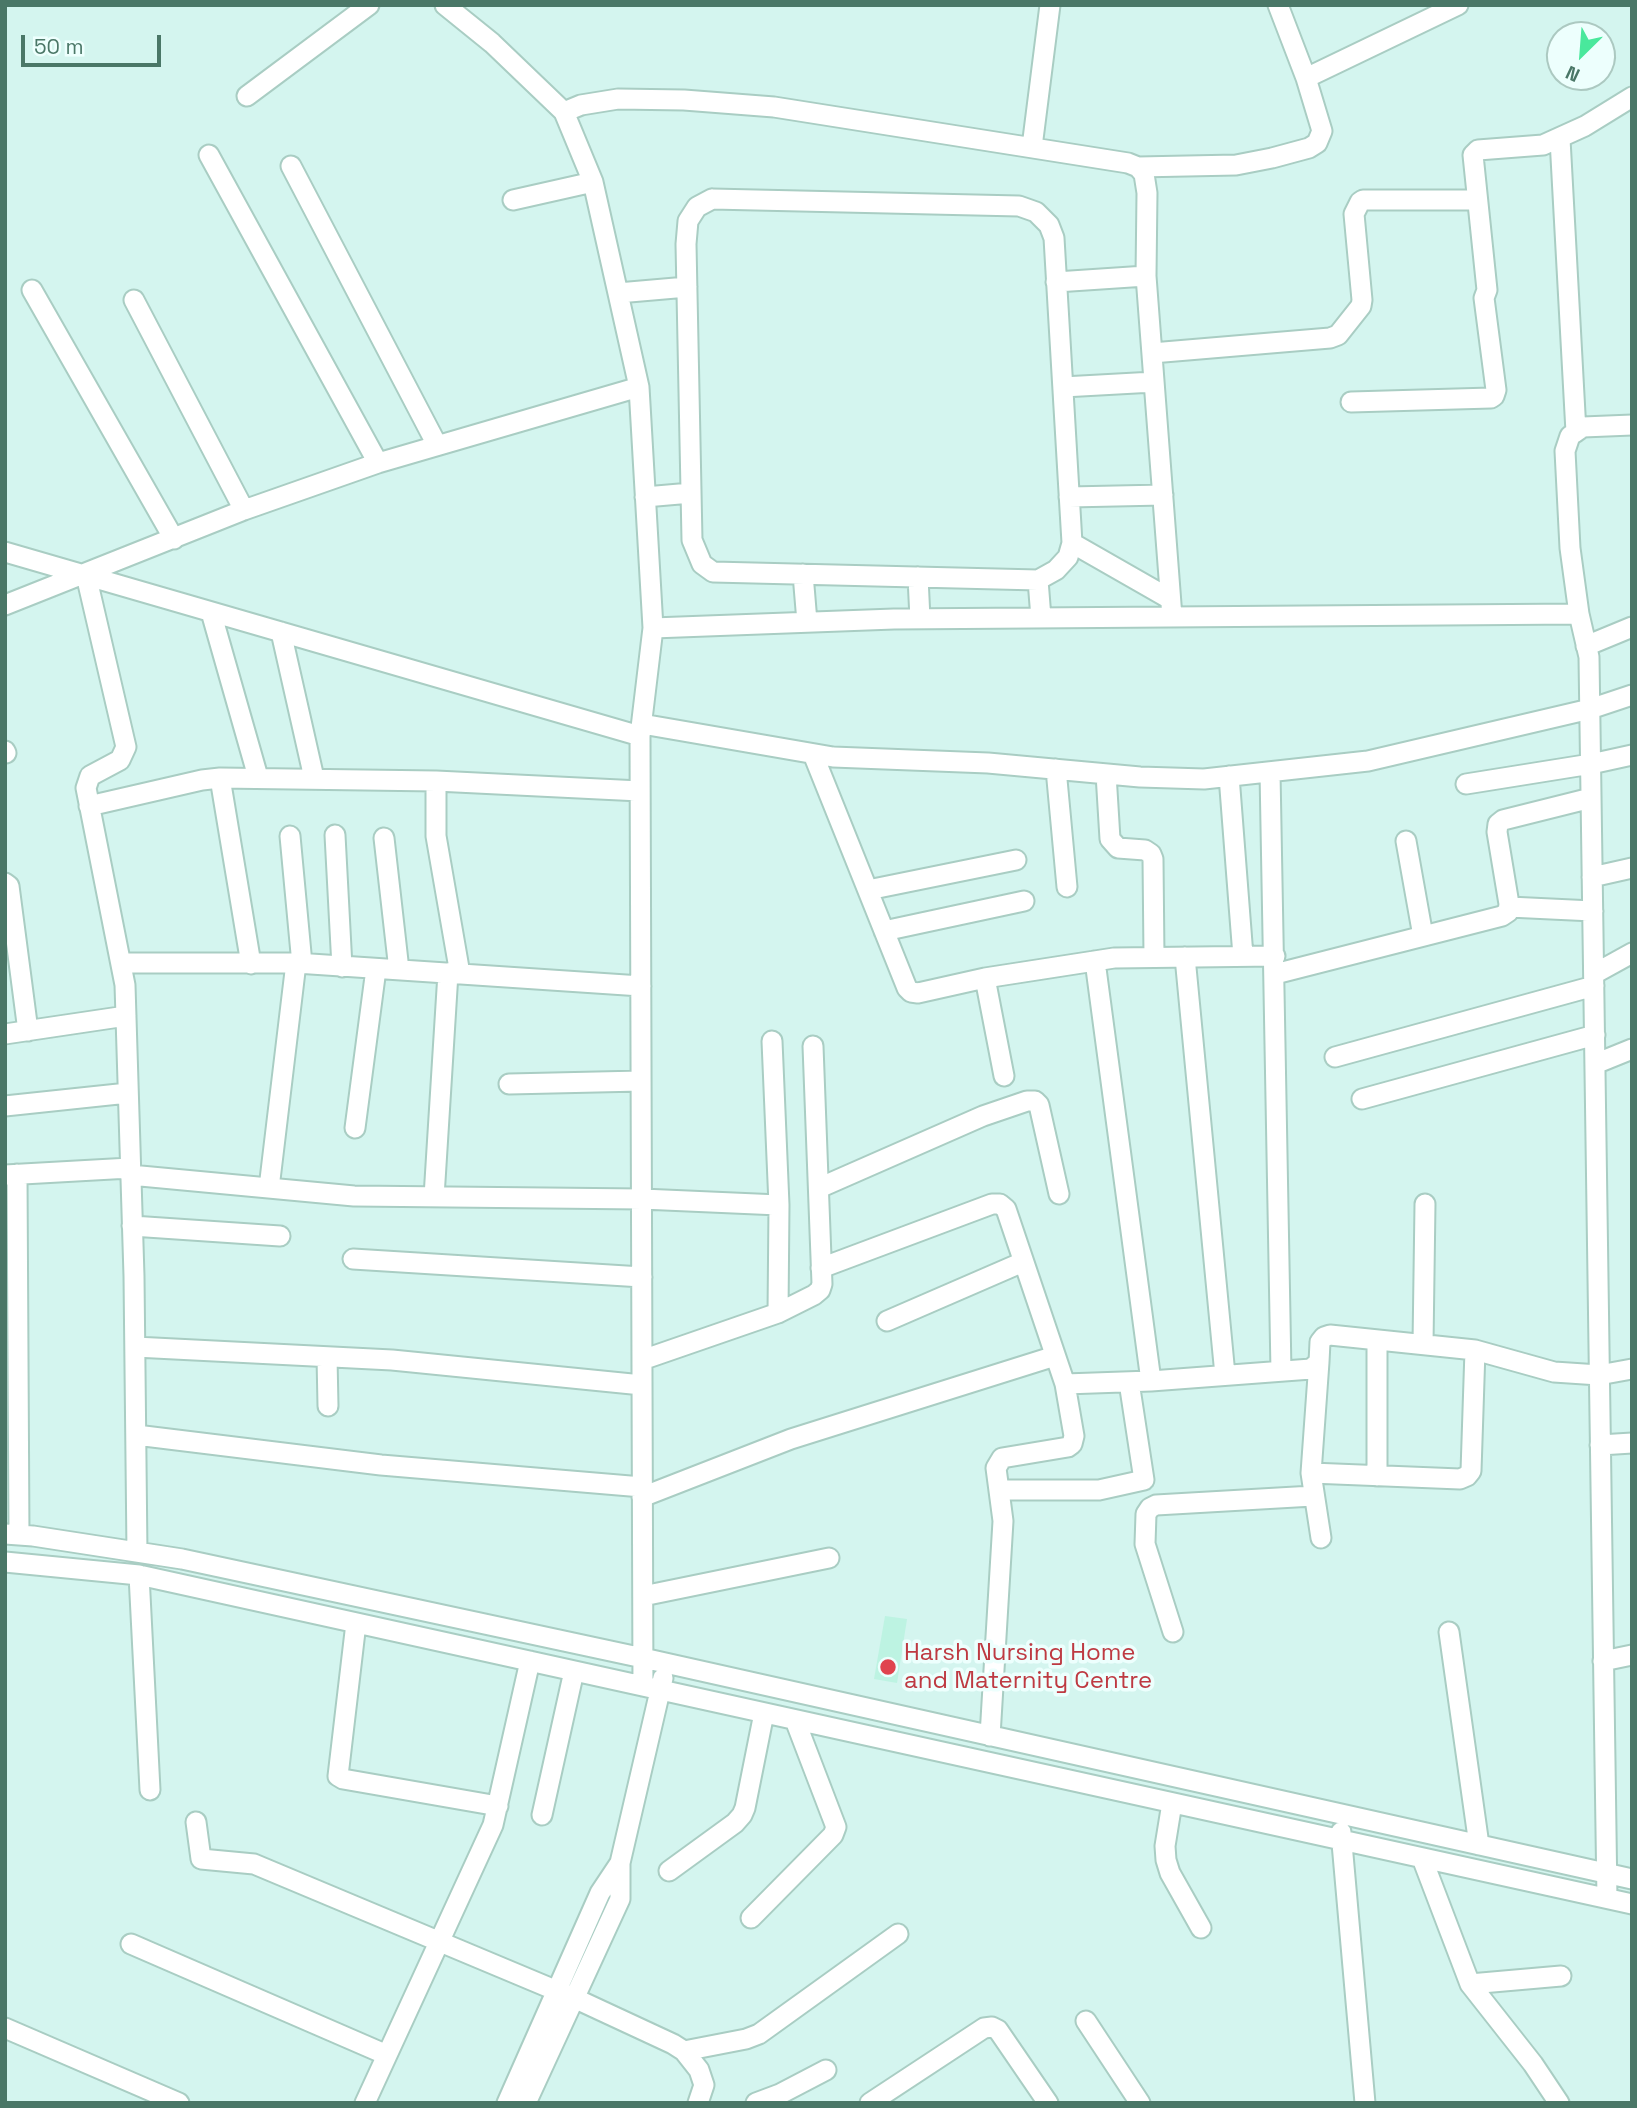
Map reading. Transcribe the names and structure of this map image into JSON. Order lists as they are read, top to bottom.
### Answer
{
  "places": ["Harsh Nursing Home and Maternity Centre"],
  "scale_bar": "50 m",
  "north": "bottom left"
}
